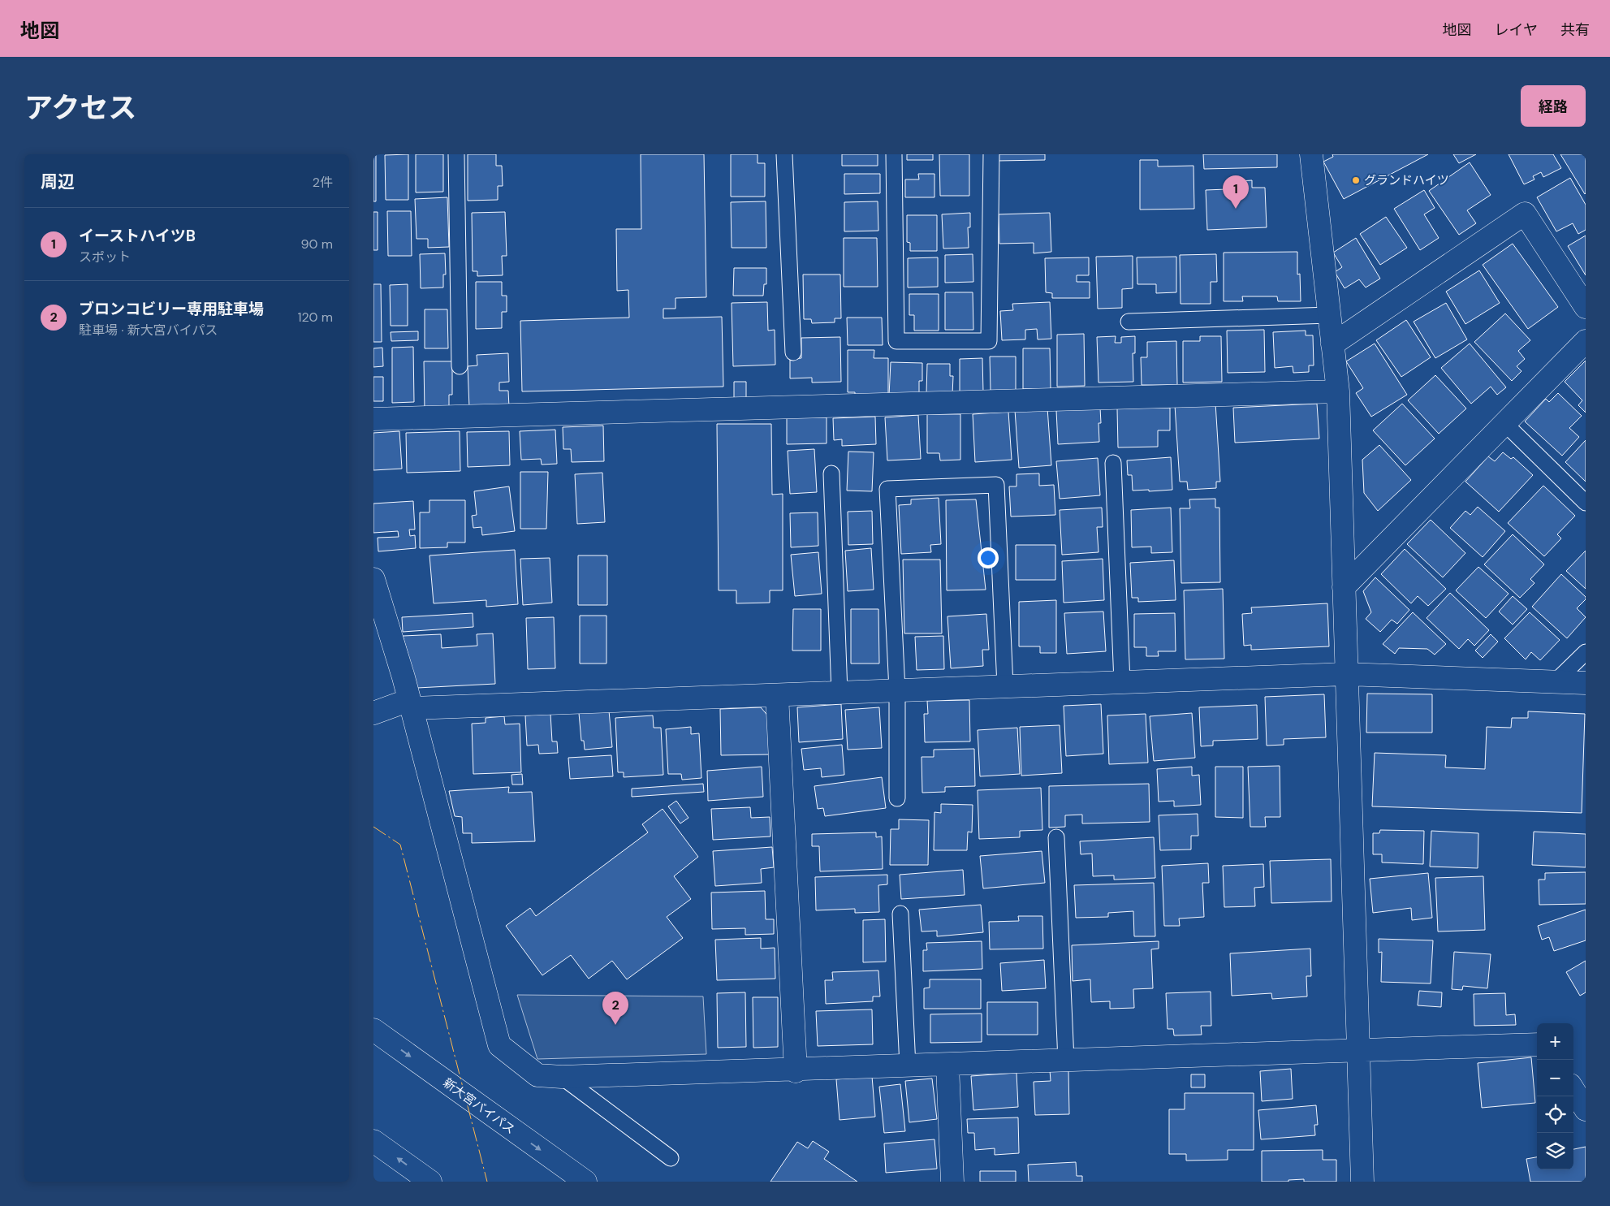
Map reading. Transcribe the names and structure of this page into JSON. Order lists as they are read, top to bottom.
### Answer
{
  "streets": {
    "main road": ["新大宮バイパス"]
  },
  "one_way": ["新大宮バイパス"],
  "places": ["グランドハイツ"],
  "page": {
    "header": "地図",
    "nav": ["地図", "レイヤ", "共有"],
    "title": "アクセス",
    "buttons": "経路",
    "heading": ["周辺", "2件"],
    "pins": ["1", "2"],
    "list": [
      {
        "mark": "1",
        "name": "イーストハイツB",
        "note": "スポット",
        "value": "90 m"
      },
      {
        "mark": "2",
        "name": "ブロンコビリー専用駐車場",
        "note": "駐車場 · 新大宮バイパス",
        "value": "120 m"
      }
    ],
    "map_buttons": ["+", "−"]
  }
}
